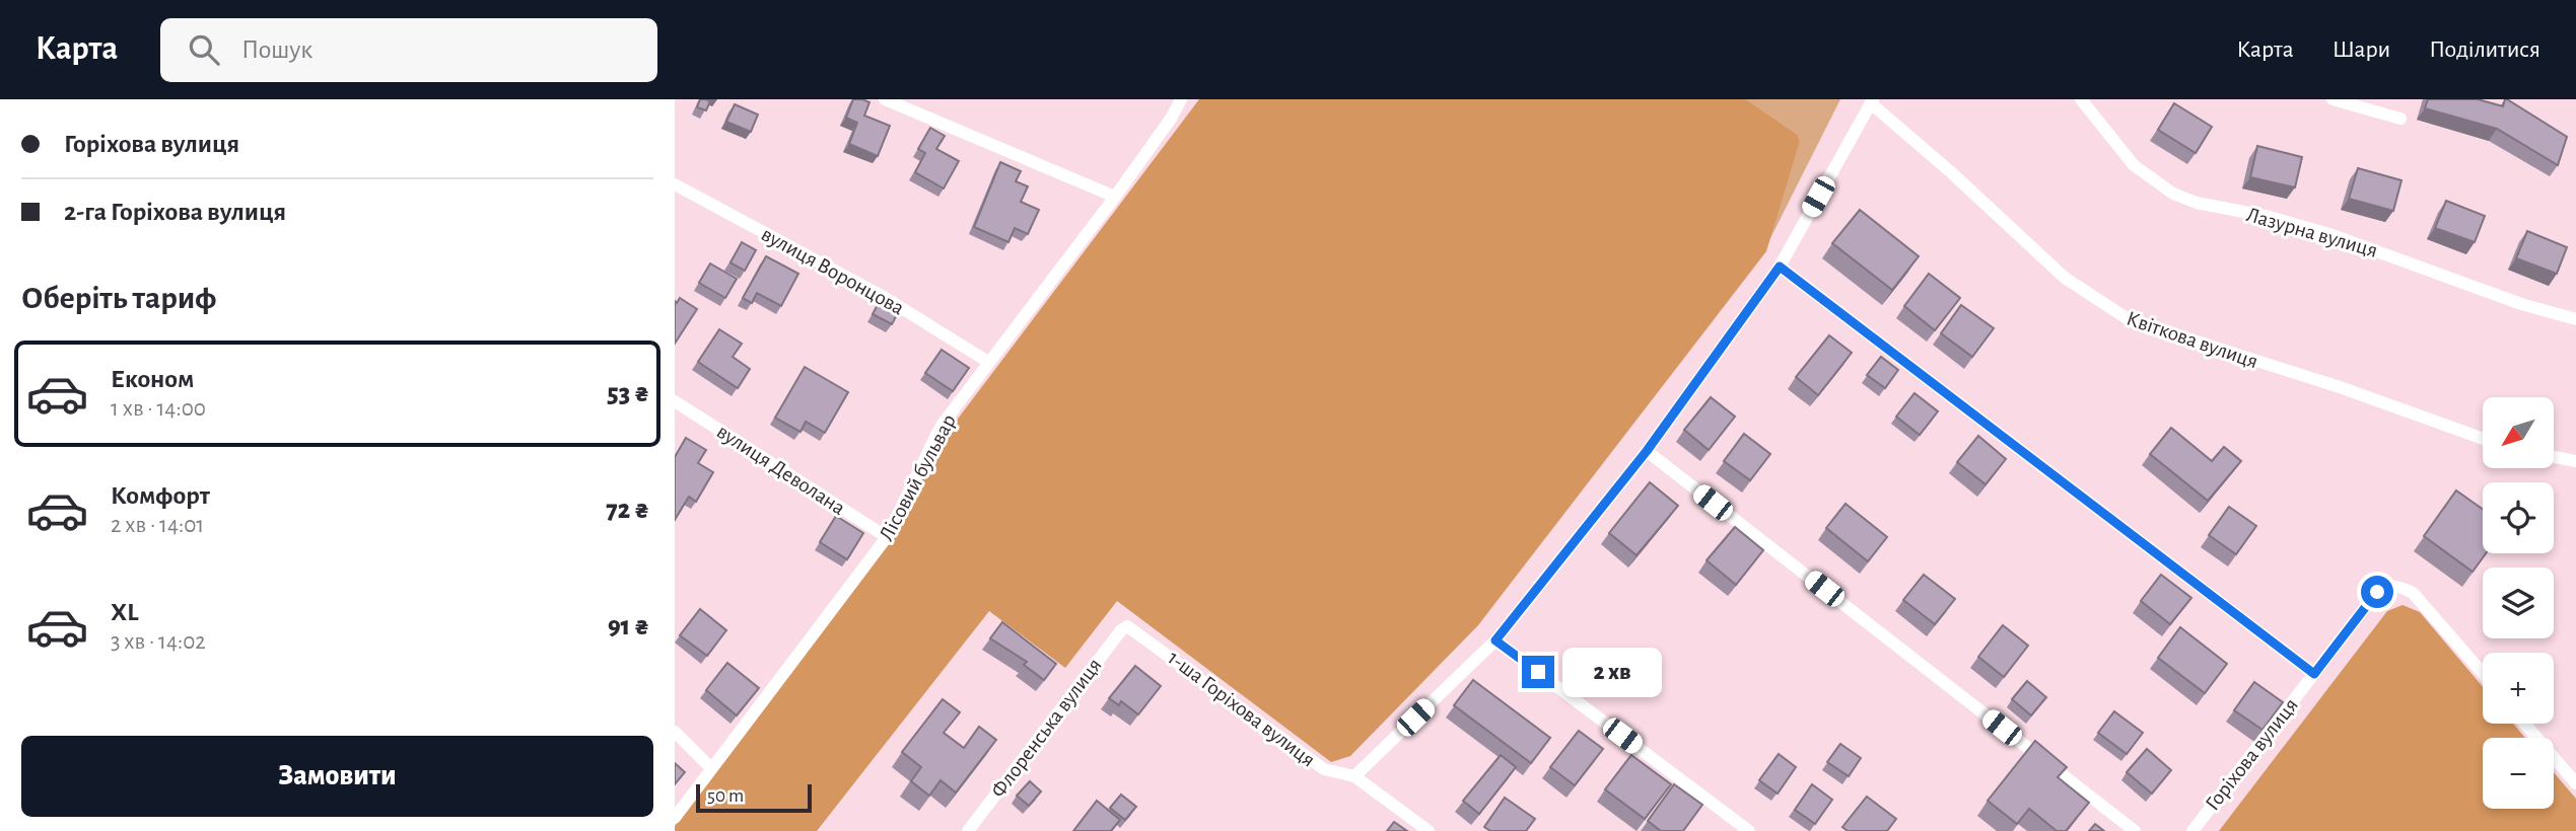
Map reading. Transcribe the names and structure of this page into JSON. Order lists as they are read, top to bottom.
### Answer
{
  "streets": {
    "street": [
      "Лазурна вулиця",
      "вулиця Воронцова",
      "Квіткова вулиця",
      "вулиця Деволана",
      "Лісовий бульвар",
      "1-ша Горіхова вулиця",
      "Флоренська вулиця",
      "Горіхова вулиця"
    ]
  },
  "crossings": [
    ["вулиця Воронцова", "Лісовий бульвар"],
    ["вулиця Деволана", "Лісовий бульвар"],
    ["1-ша Горіхова вулиця", "Флоренська вулиця"]
  ],
  "scale_bar": "50 m",
  "north": "bottom left",
  "page": {
    "header": "Карта",
    "search": "Пошук",
    "nav": ["Карта", "Шари", "Поділитися"],
    "banner": ["Горіхова вулиця", "2-га Горіхова вулиця"],
    "heading": "Оберіть тариф",
    "list": [
      {
        "name": "Економ",
        "note": "1 хв · 14:00",
        "value": "53 ₴"
      },
      {
        "name": "Комфорт",
        "note": "2 хв · 14:01",
        "value": "72 ₴"
      },
      {
        "name": "XL",
        "note": "3 хв · 14:02",
        "value": "91 ₴"
      }
    ],
    "map_buttons": ["+", "−"],
    "bubble": "2 хв",
    "buttons": "Замовити",
    "scale": "50 m"
  }
}
